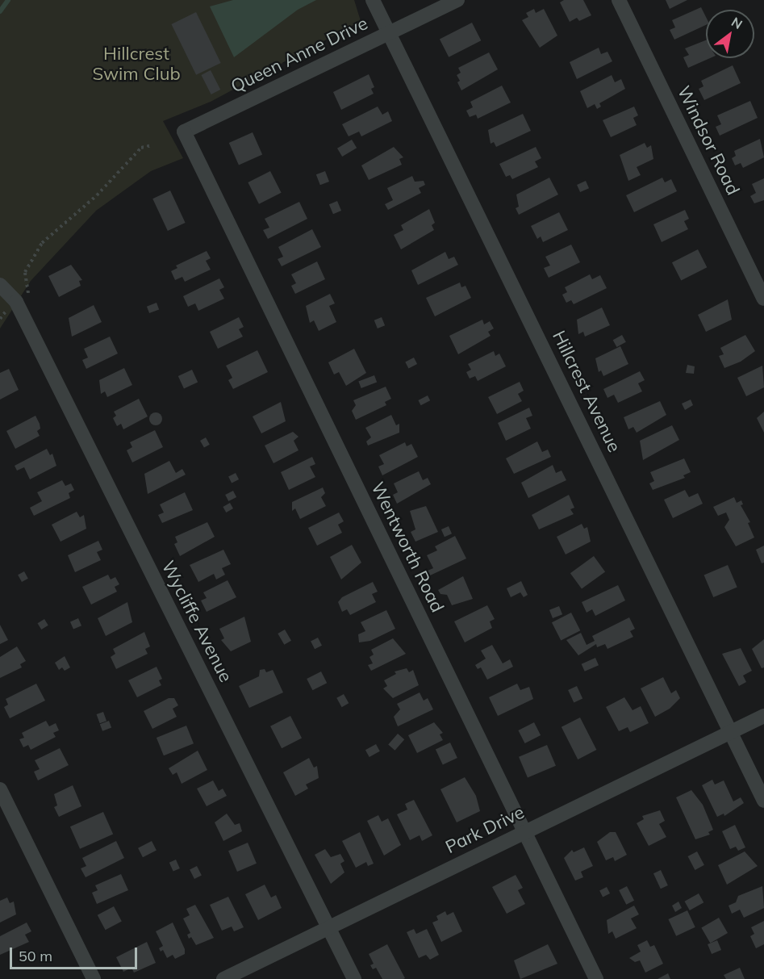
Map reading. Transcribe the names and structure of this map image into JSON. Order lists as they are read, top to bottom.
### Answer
{
  "streets": {
    "street": [
      "Queen Anne Drive",
      "Windsor Road",
      "Hillcrest Avenue",
      "Wentworth Road",
      "Wycliffe Avenue",
      "Park Drive"
    ]
  },
  "crossings": [
    ["Queen Anne Drive", "Hillcrest Avenue"],
    ["Queen Anne Drive", "Wentworth Road"],
    ["Hillcrest Avenue", "Park Drive"],
    ["Wentworth Road", "Park Drive"],
    ["Wycliffe Avenue", "Park Drive"]
  ],
  "parks": ["Hillcrest Swim Club"],
  "scale_bar": "50 m",
  "north": "top right"
}
